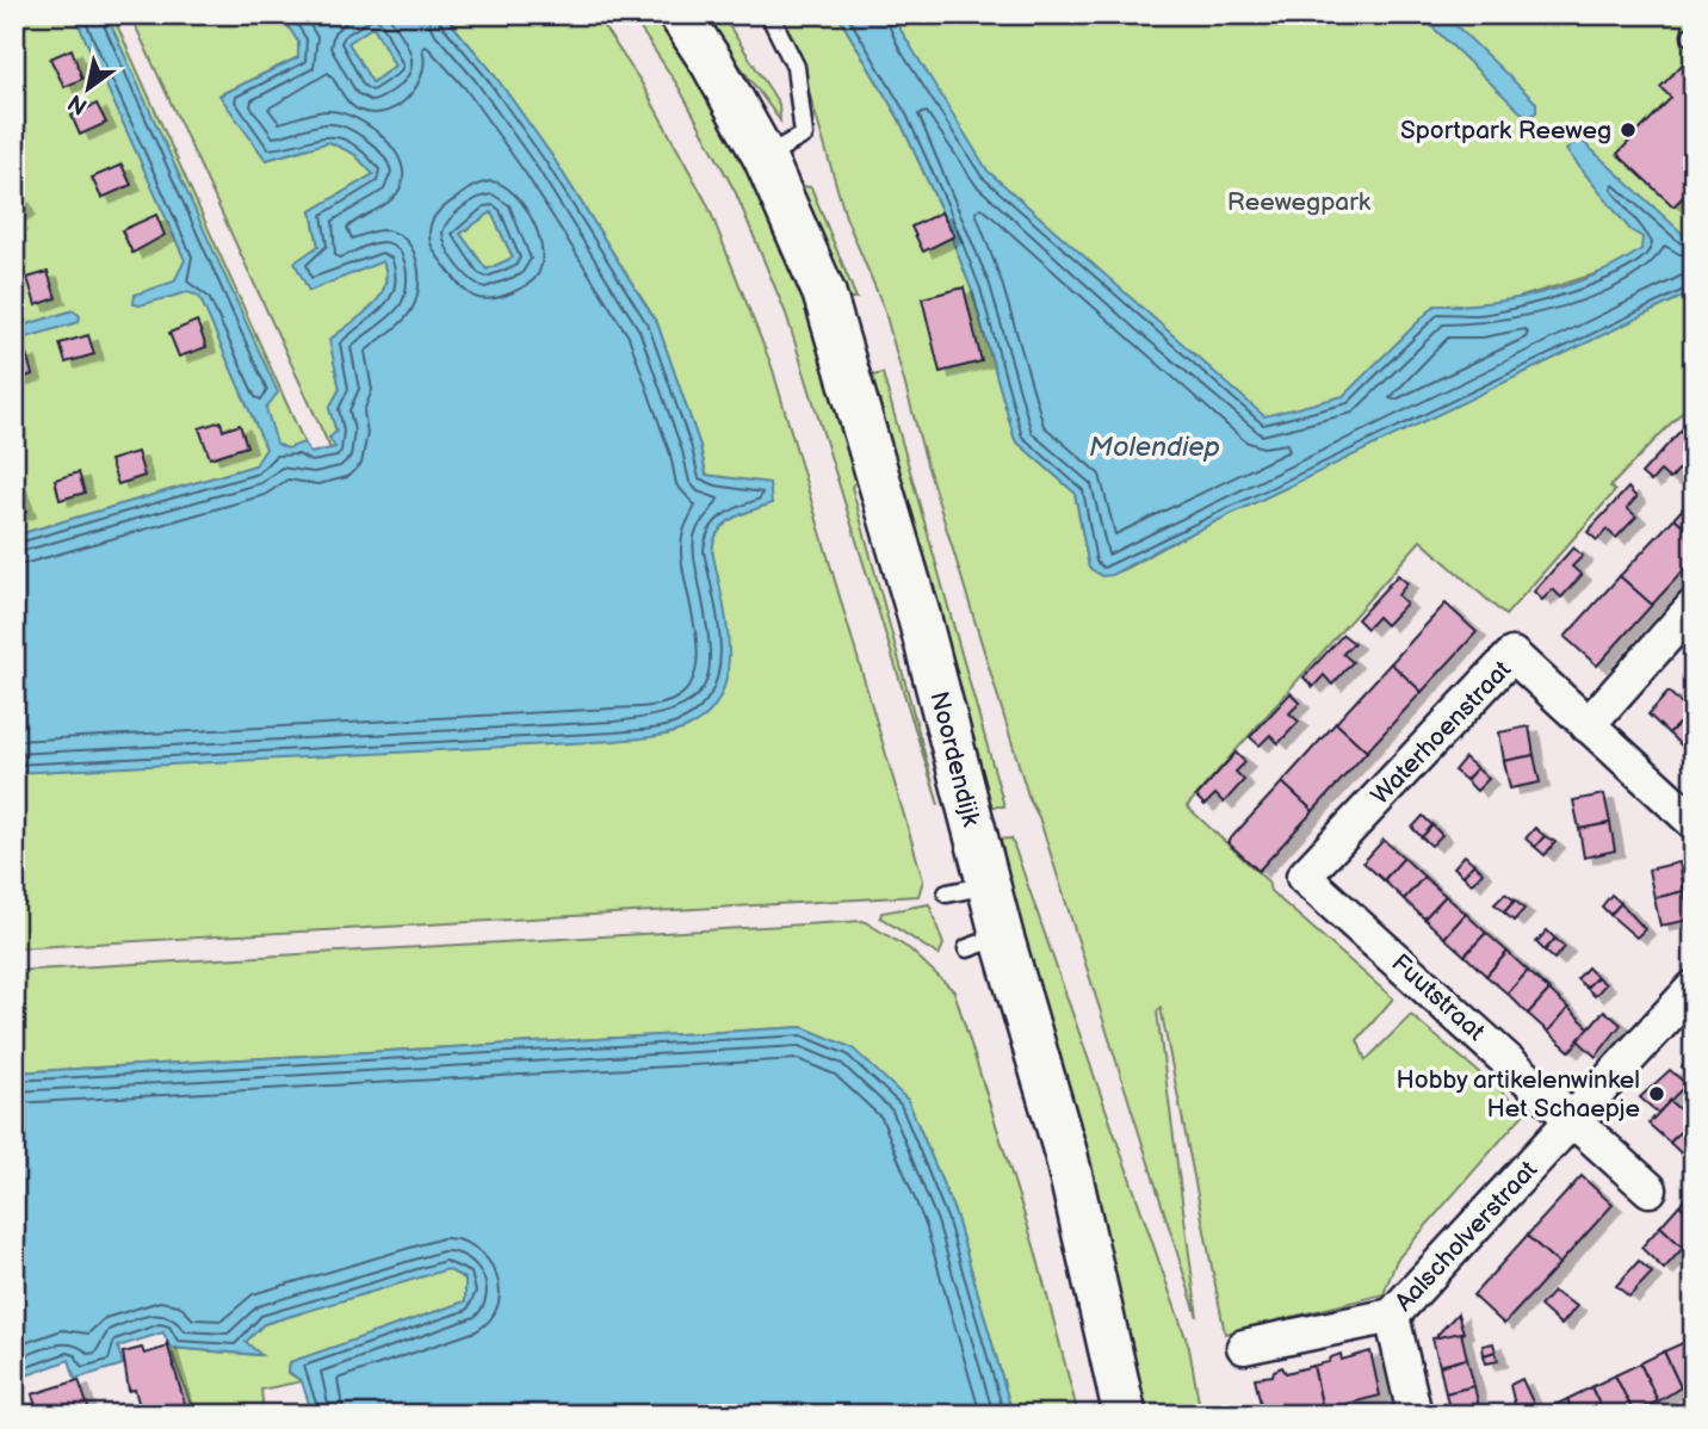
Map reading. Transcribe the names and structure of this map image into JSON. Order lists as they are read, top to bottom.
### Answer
{
  "streets": {
    "street": [
      "Waterhoenstraat",
      "Noordendijk",
      "Fuutstraat",
      "Aalscholverstraat"
    ]
  },
  "crossings": [
    ["Waterhoenstraat", "Fuutstraat"],
    ["Fuutstraat", "Aalscholverstraat"]
  ],
  "water": ["Molendiep"],
  "parks": ["Reewegpark"],
  "places": ["Sportpark Reeweg", "Hobby artikelenwinkel Het Schaepje"],
  "north": "bottom left"
}
